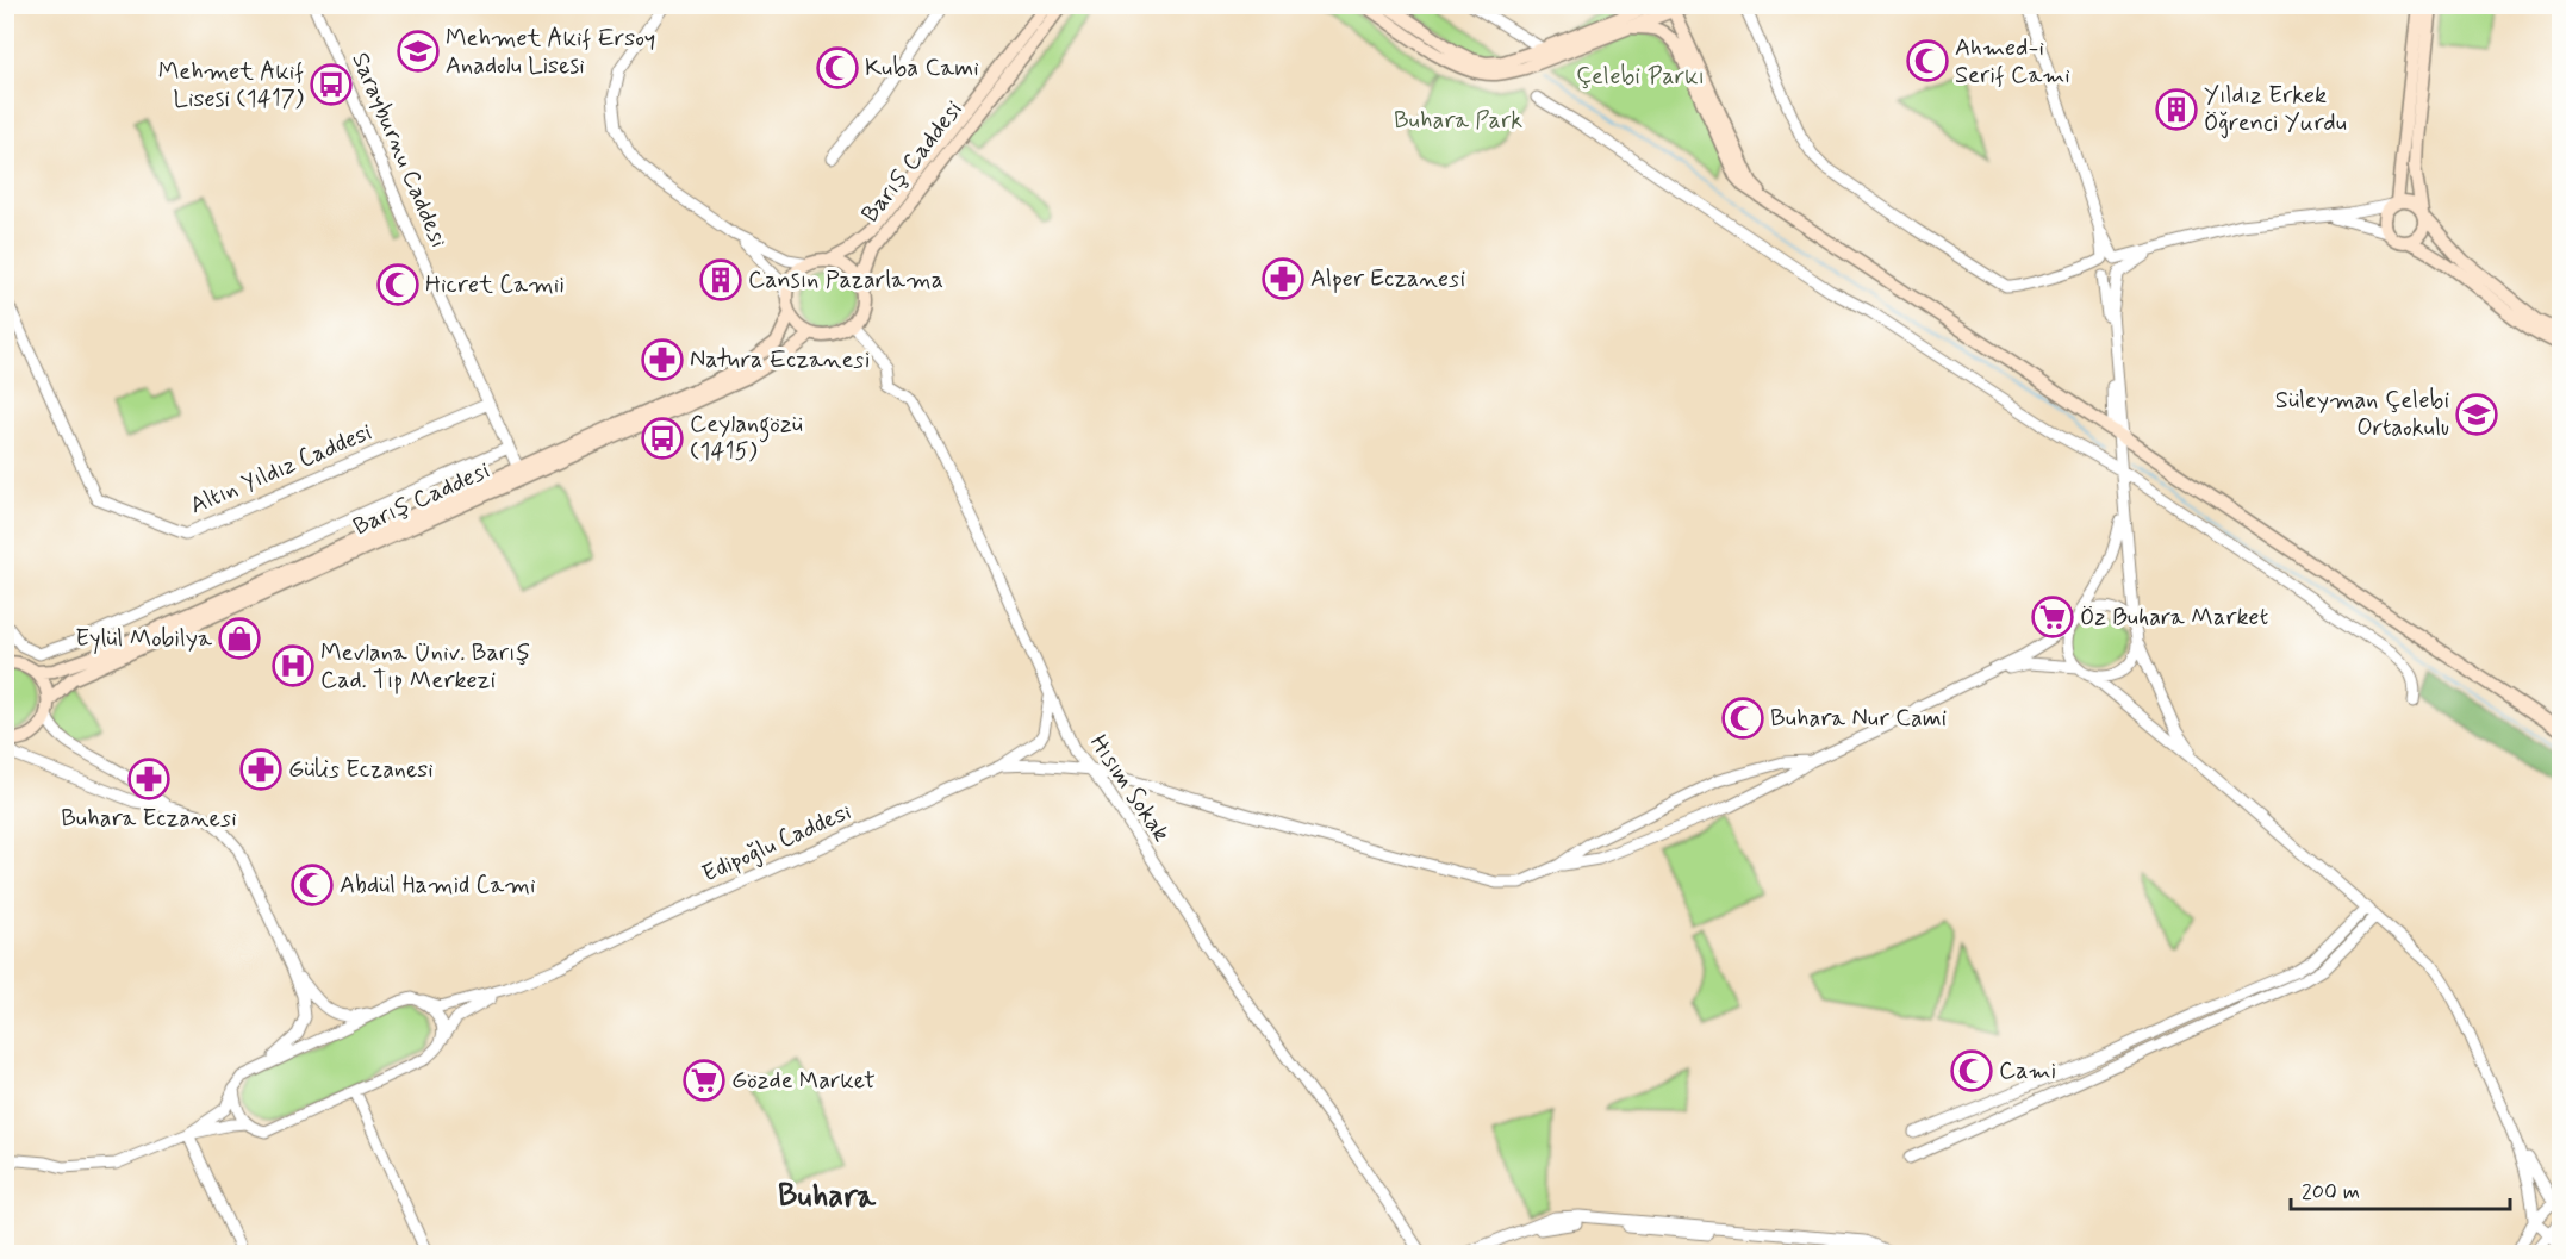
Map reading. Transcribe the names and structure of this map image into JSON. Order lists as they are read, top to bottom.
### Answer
{
  "streets": {
    "main road": ["Barış Caddesi"],
    "street": [
      "Sarayburnu Caddesi",
      "Altın Yıldız Caddesi",
      "Hısım Sokak",
      "Edipoğlu Caddesi"
    ]
  },
  "crossings": [
    ["Sarayburnu Caddesi", "Barış Caddesi"],
    ["Sarayburnu Caddesi", "Altın Yıldız Caddesi"],
    ["Barış Caddesi", "Hısım Sokak"],
    ["Hısım Sokak", "Edipoğlu Caddesi"]
  ],
  "districts": ["Buhara"],
  "parks": ["Çelebi Parkı", "Buhara Park"],
  "places": {
    "school or university": ["Mehmet Akif Ersoy Anadolu Lisesi", "Süleyman Çelebi Ortaokulu"],
    "mosque": [
      "Ahmed-i Serif Cami",
      "Kuba Cami",
      "Hicret Camii",
      "Buhara Nur Cami",
      "Abdül Hamid Cami",
      "Cami"
    ],
    "bus stop": ["Mehmet Akif Lisesi (1417)", "Ceylangözü (1415)"],
    "building": ["Yıldız Erkek Öğrenci Yurdu", "Cansın Pazarlama"],
    "pharmacy": [
      "Alper Eczanesi",
      "Natura Eczanesi",
      "Gülis Eczanesi",
      "Buhara Eczanesi"
    ],
    "supermarket": ["Öz Buhara Market", "Gözde Market"],
    "shop": ["Eylül Mobilya"],
    "hospital": ["Mevlana Üniv. Barış Cad. Tıp Merkezi"]
  },
  "scale_bar": "200 m"
}
